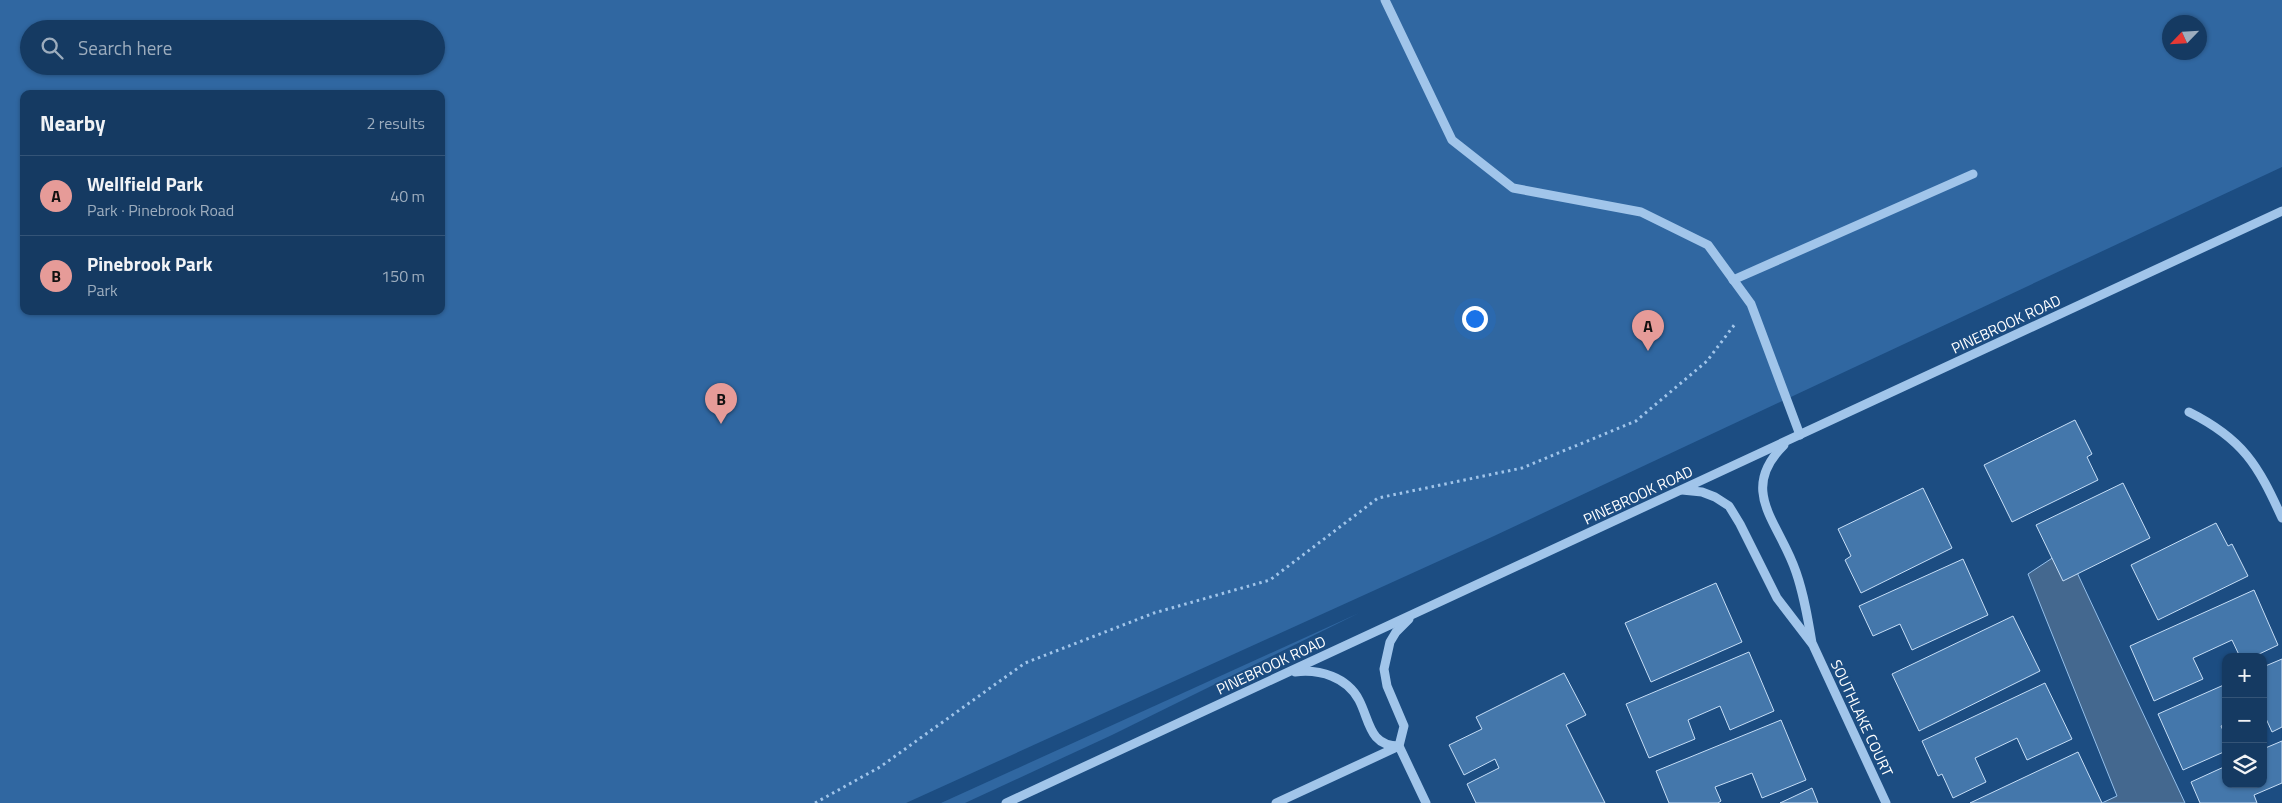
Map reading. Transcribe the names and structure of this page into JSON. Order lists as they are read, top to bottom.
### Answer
{
  "streets": {
    "street": ["PINEBROOK ROAD", "SOUTHLAKE COURT"]
  },
  "crossings": [
    ["PINEBROOK ROAD", "SOUTHLAKE COURT"]
  ],
  "north": "bottom left",
  "page": {
    "search": "Search here",
    "heading": ["Nearby", "2 results"],
    "list": [
      {
        "mark": "A",
        "name": "Wellfield Park",
        "note": "Park · Pinebrook Road",
        "value": "40 m"
      },
      {
        "mark": "B",
        "name": "Pinebrook Park",
        "note": "Park",
        "value": "150 m"
      }
    ],
    "pins": ["A", "B"],
    "map_buttons": ["+", "−"]
  }
}
